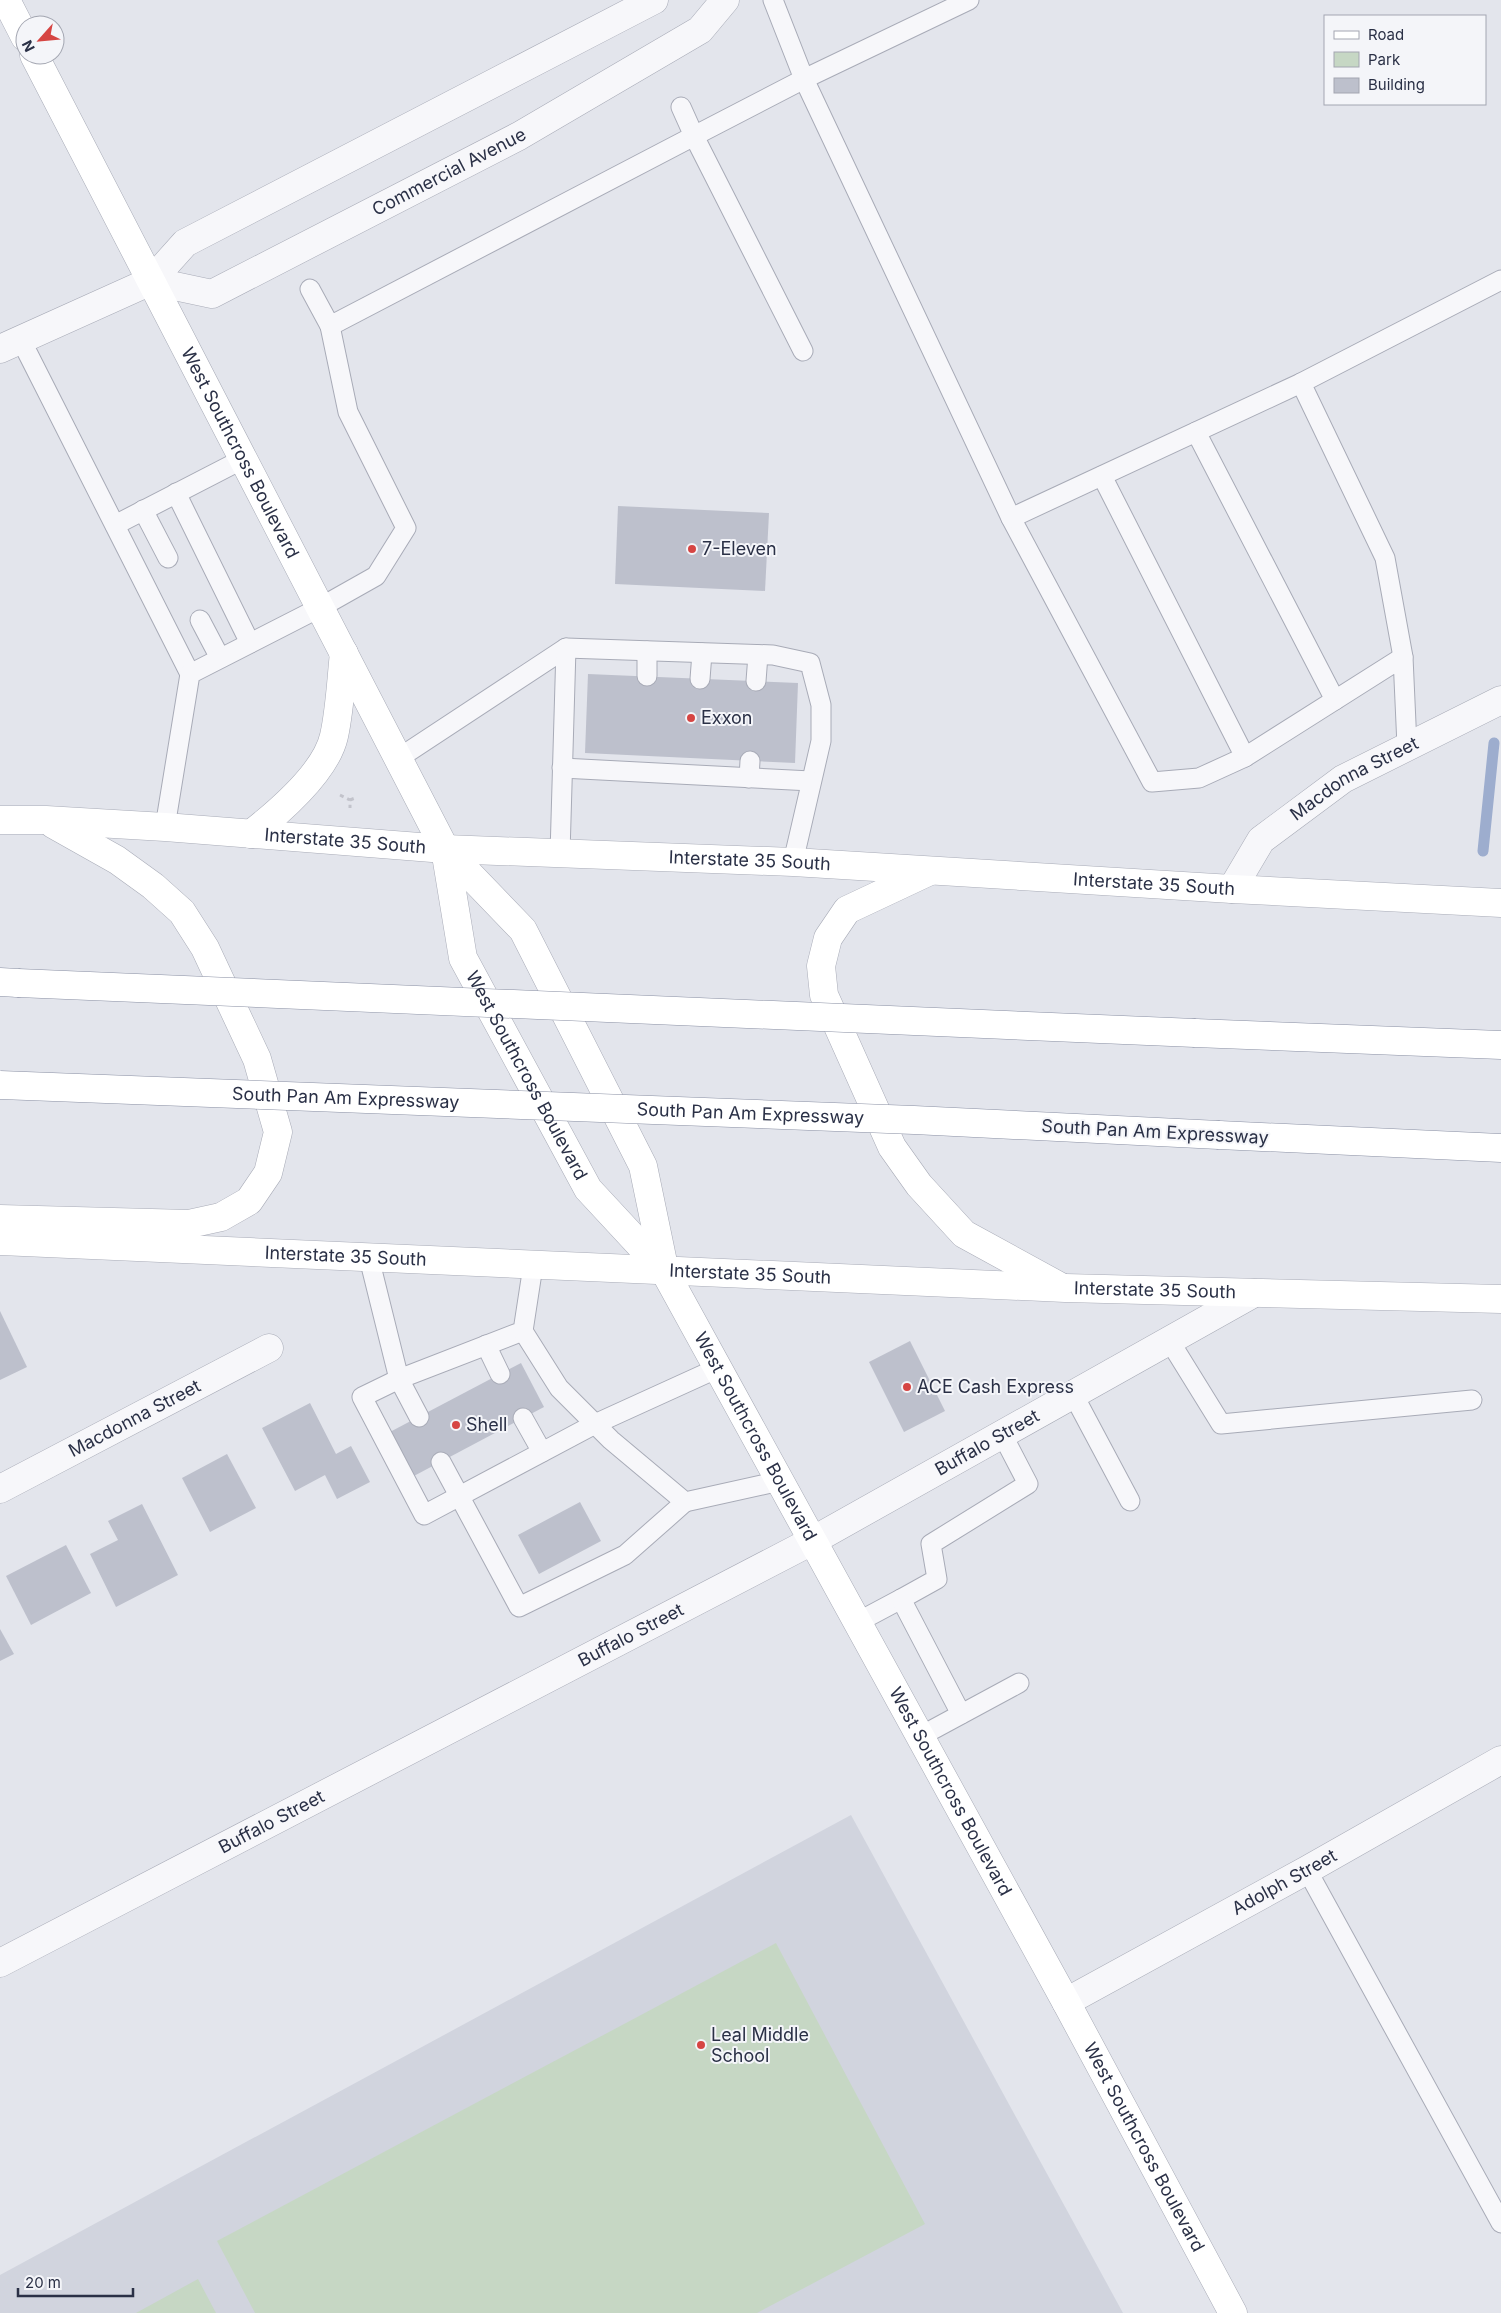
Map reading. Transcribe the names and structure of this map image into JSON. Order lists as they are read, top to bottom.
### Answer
{
  "streets": {
    "main road": ["West Southcross Boulevard", "Interstate 35 South", "South Pan Am Expressway"],
    "street": [
      "Commercial Avenue",
      "Macdonna Street",
      "Buffalo Street",
      "Adolph Street"
    ]
  },
  "crossings": [
    ["Commercial Avenue", "West Southcross Boulevard"],
    ["West Southcross Boulevard", "Interstate 35 South"],
    ["West Southcross Boulevard", "Buffalo Street"],
    ["West Southcross Boulevard", "Adolph Street"],
    ["Macdonna Street", "Interstate 35 South"],
    ["Interstate 35 South", "Buffalo Street"]
  ],
  "places": [
    "7-Eleven",
    "Exxon",
    "ACE Cash Express",
    "Shell",
    "Leal Middle School"
  ],
  "legend": ["Road", "Park", "Building"],
  "scale_bar": "20 m",
  "north": "bottom left"
}
